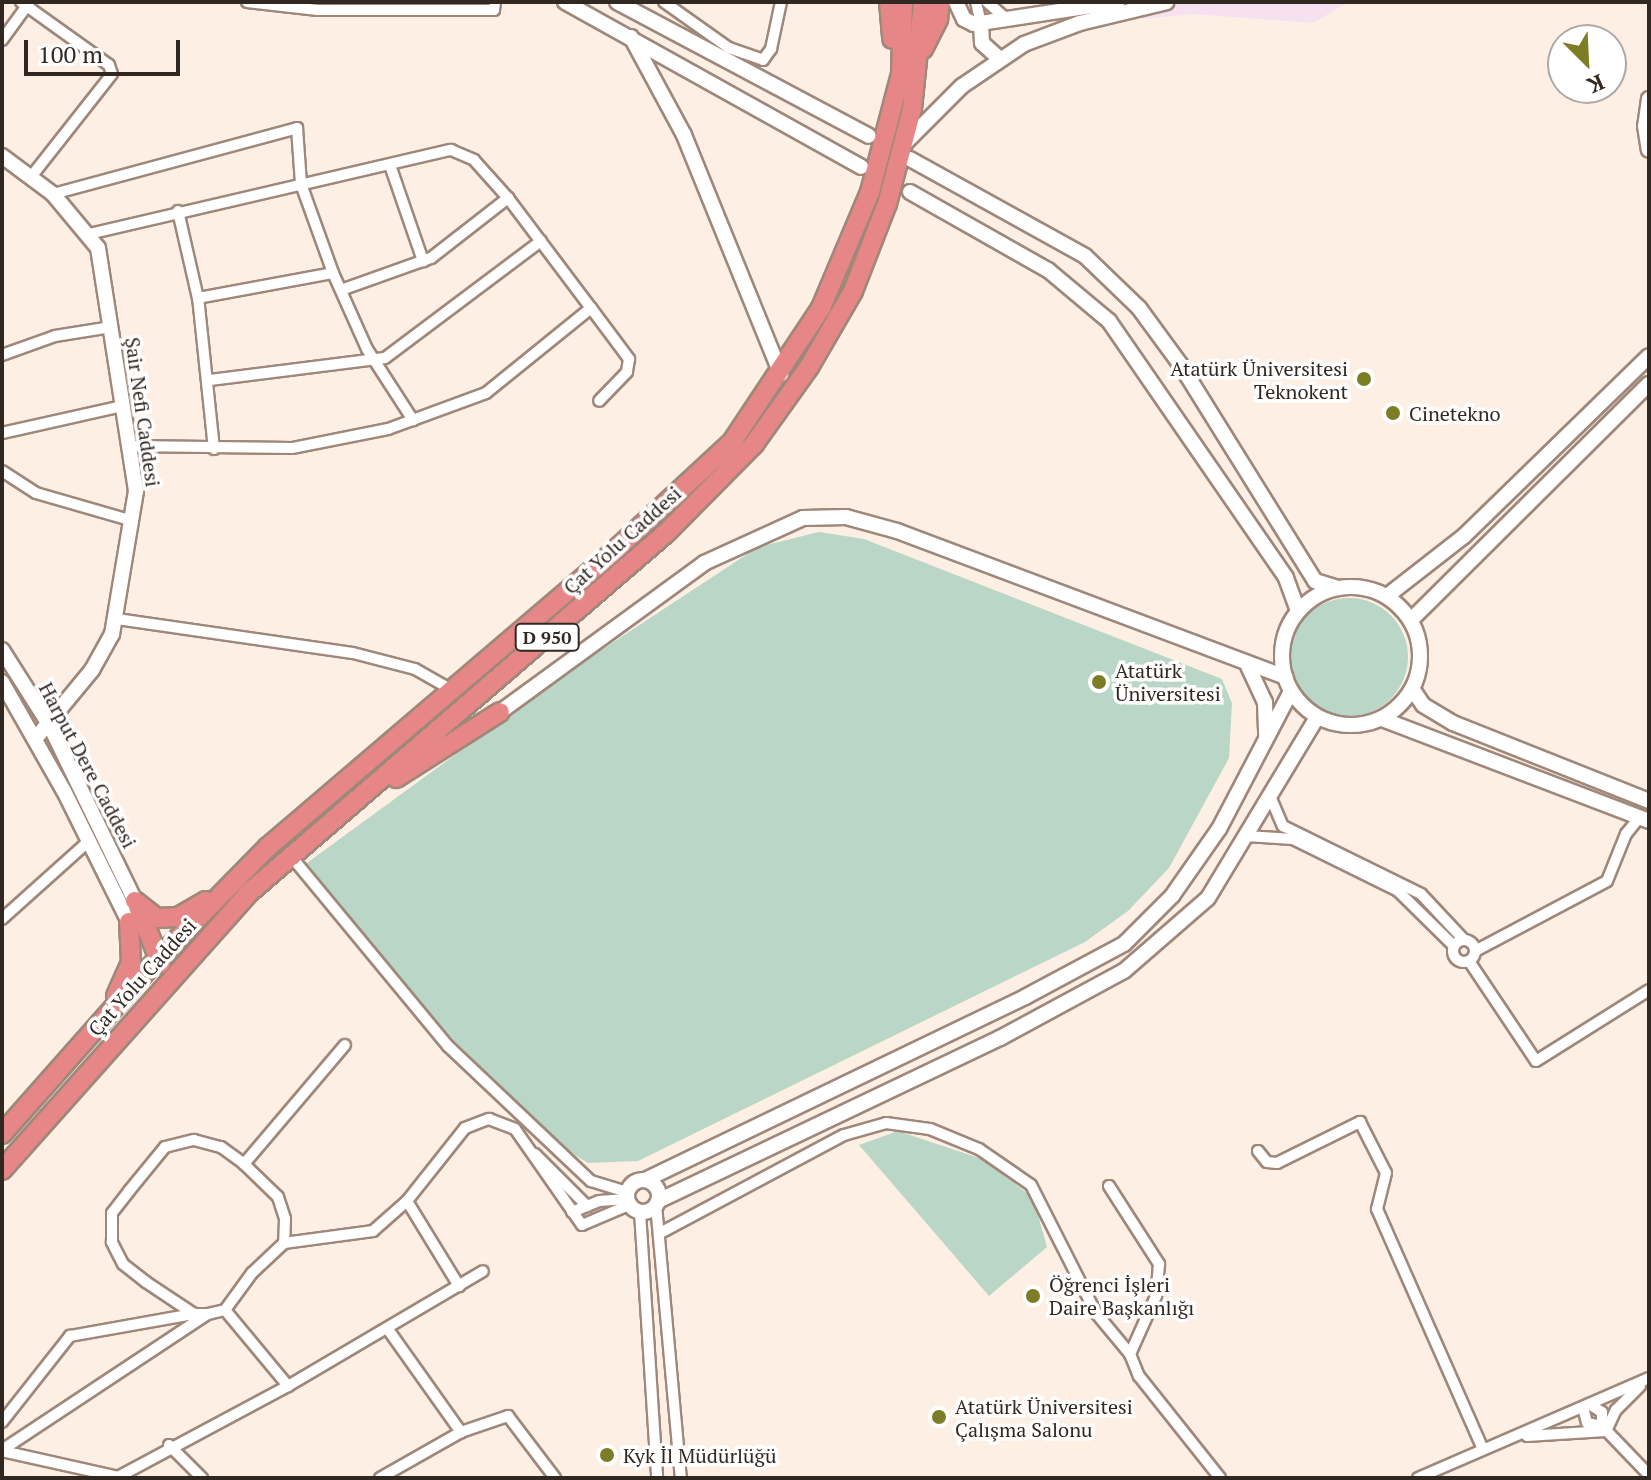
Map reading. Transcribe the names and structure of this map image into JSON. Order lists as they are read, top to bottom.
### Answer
{
  "streets": {
    "highway": ["Çat Yolu Caddesi", "D 950"],
    "main road": ["Şair Nefi Caddesi", "Harput Dere Caddesi"]
  },
  "crossings": [
    ["Şair Nefi Caddesi", "Harput Dere Caddesi"]
  ],
  "places": [
    "Atatürk Üniversitesi Teknokent",
    "Cinetekno",
    "Atatürk Üniversitesi",
    "Öğrenci İşleri Daire Başkanlığı",
    "Atatürk Üniversitesi Çalışma Salonu",
    "Kyk İl Müdürlüğü"
  ],
  "scale_bar": "100 m",
  "north": "bottom right"
}
